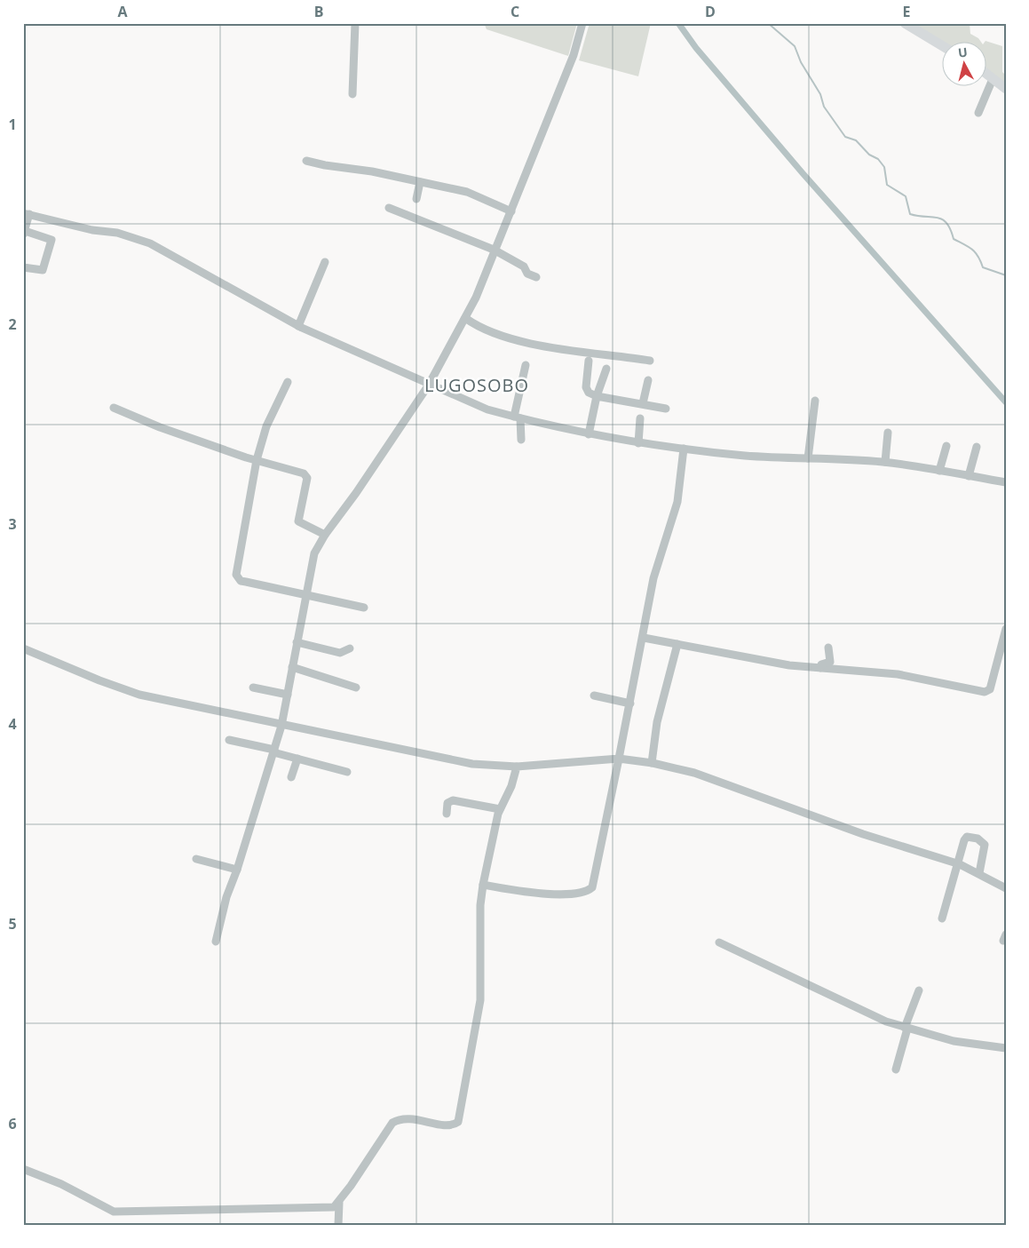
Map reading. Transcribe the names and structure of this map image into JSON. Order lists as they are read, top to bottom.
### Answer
{
  "districts": ["LUGOSOBO"],
  "north": "top",
  "grid": {
    "columns": [
      "A",
      "B",
      "C",
      "D",
      "E"
    ],
    "rows": [
      "1",
      "2",
      "3",
      "4",
      "5",
      "6"
    ]
  }
}
